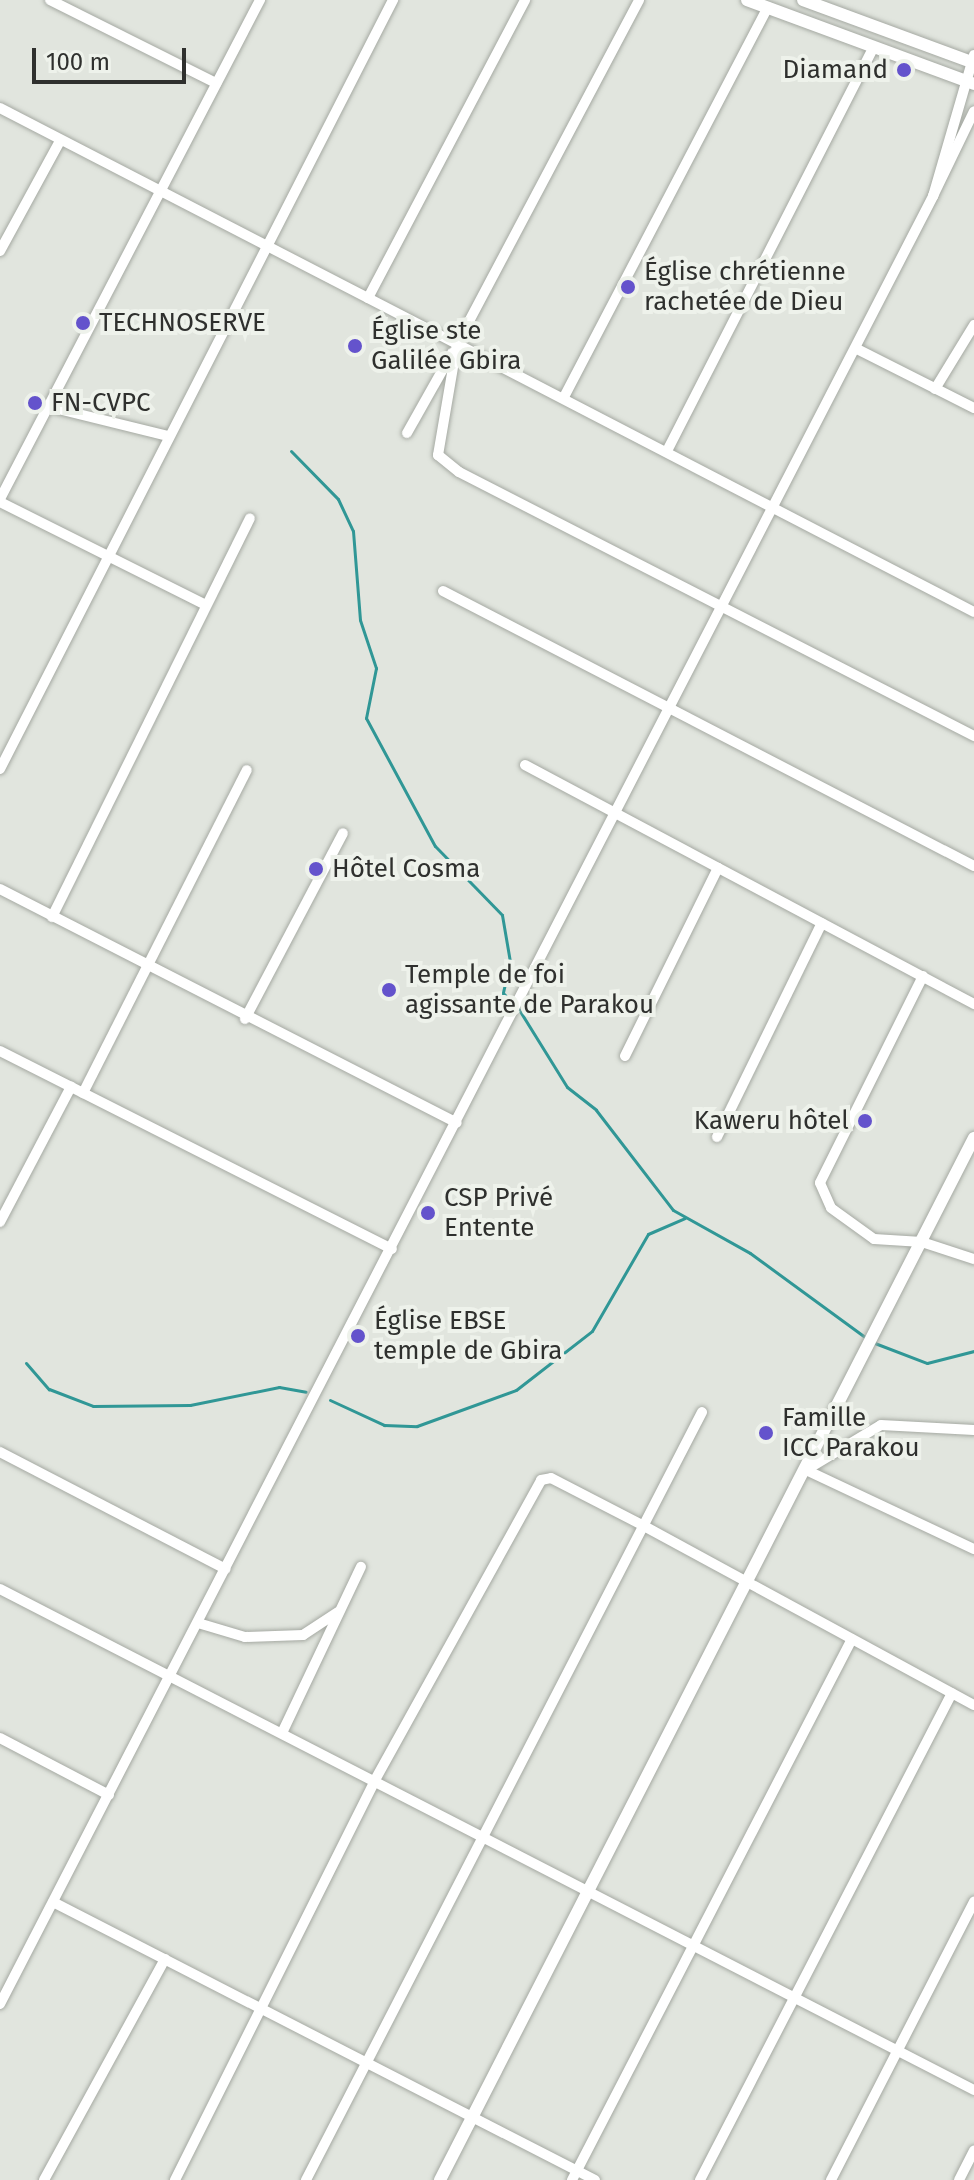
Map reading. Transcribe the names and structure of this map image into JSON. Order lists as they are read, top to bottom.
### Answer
{
  "places": [
    "Diamand",
    "Église chrétienne rachetée de Dieu",
    "TECHNOSERVE",
    "Église ste Galilée Gbira",
    "FN-CVPC",
    "Hôtel Cosma",
    "Temple de foi agissante de Parakou",
    "Kaweru hôtel",
    "CSP Privé Entente",
    "Église EBSE temple de Gbira",
    "Famille ICC Parakou"
  ],
  "scale_bar": "100 m"
}
